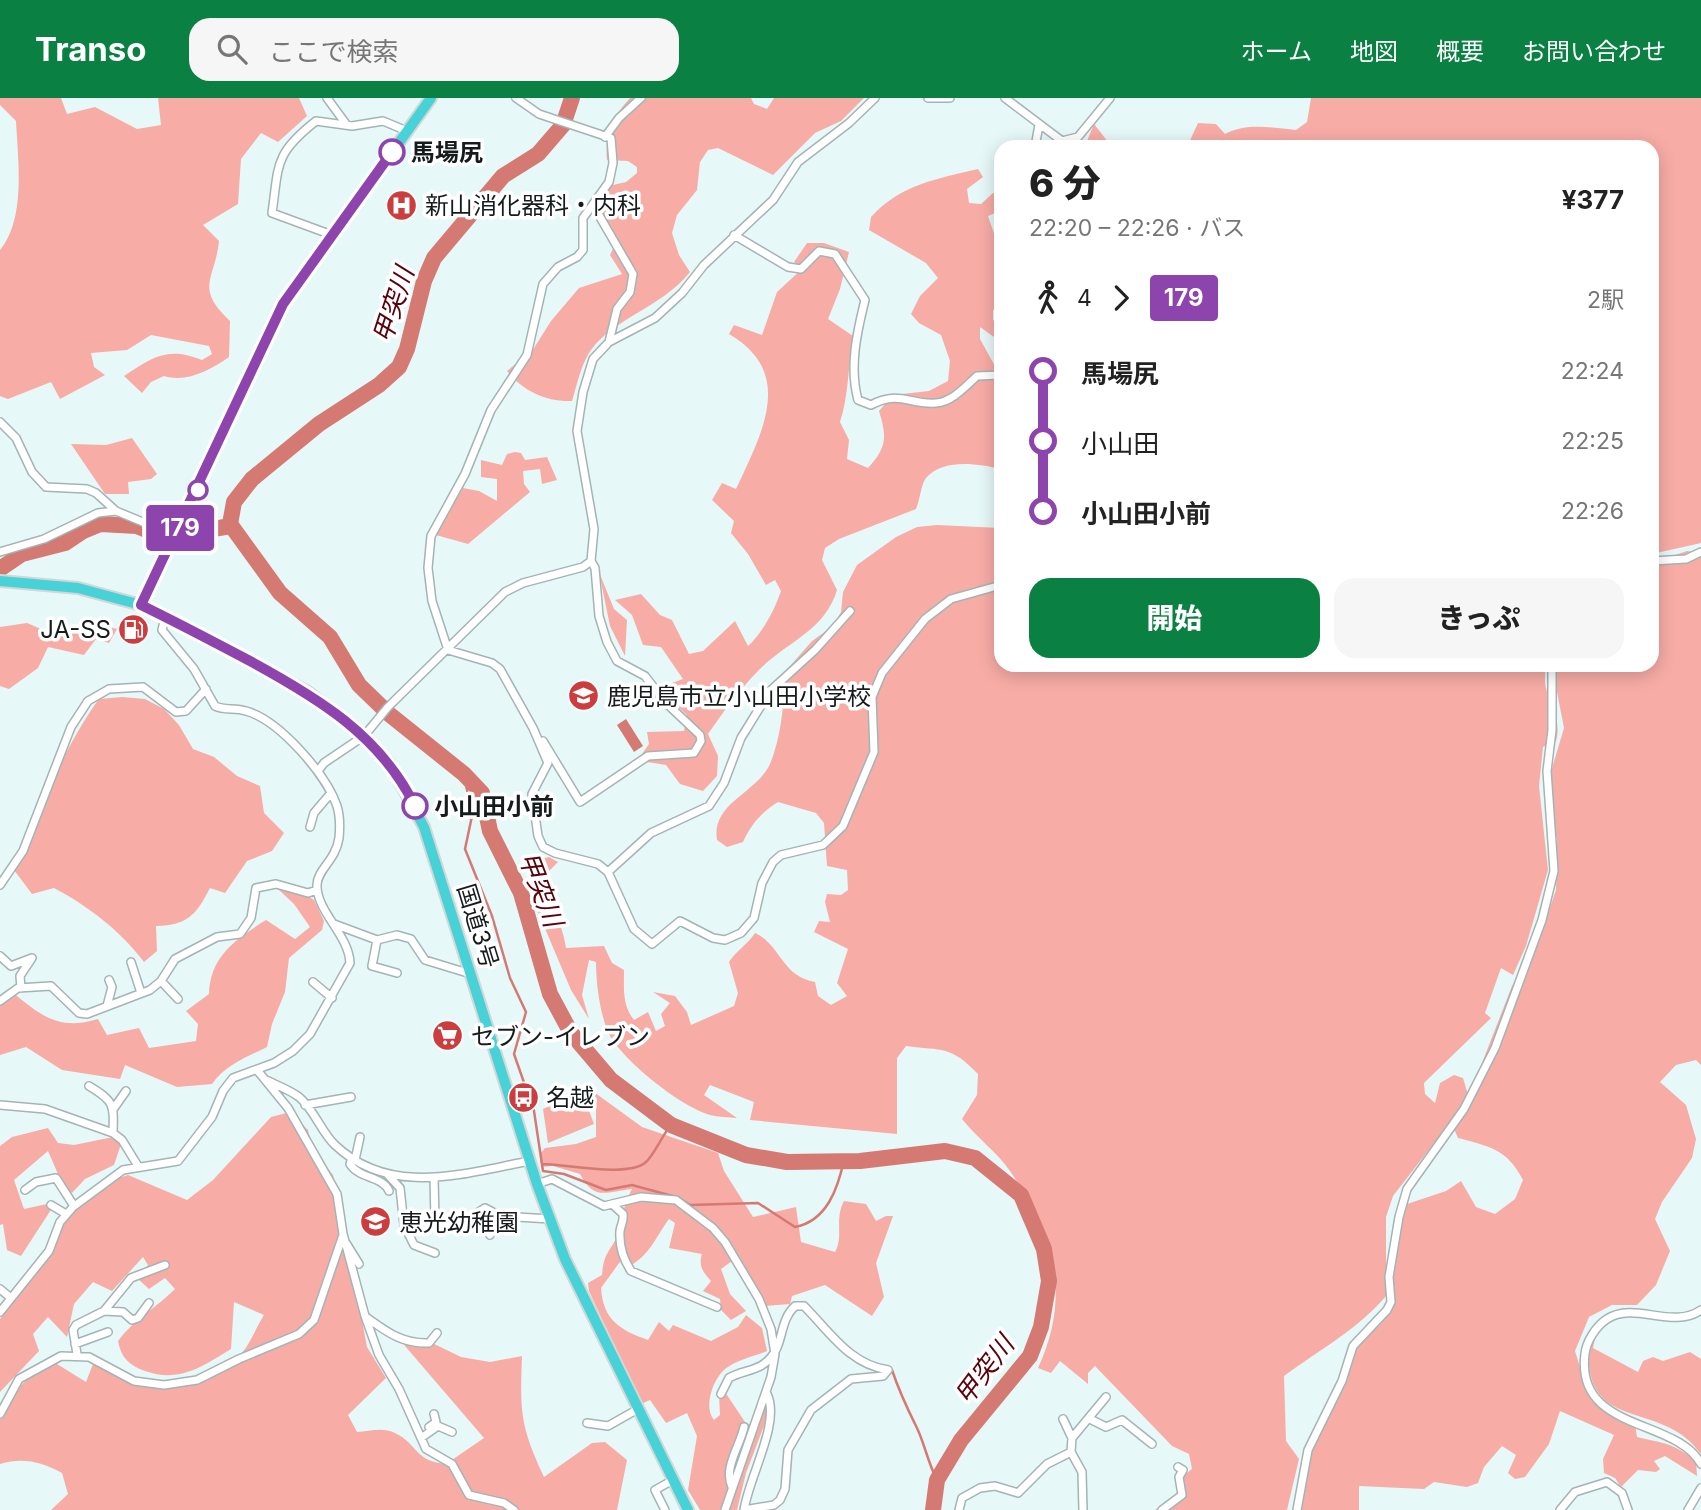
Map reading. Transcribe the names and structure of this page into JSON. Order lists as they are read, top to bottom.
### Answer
{
  "streets": {
    "highway": ["国道3号"]
  },
  "water": ["甲突川"],
  "places": {
    "other": ["馬場尻", "小山田小前"],
    "hospital": ["新山消化器科・内科"],
    "fuel station": ["JA-SS"],
    "school or university": ["鹿児島市立小山田小学校", "恵光幼稚園"],
    "supermarket": ["セブン-イレブン"],
    "bus stop": ["名越"]
  },
  "lines": ["bus line 179"],
  "page": {
    "header": "Transo",
    "search": "ここで検索",
    "nav": [
      "ホーム",
      "地図",
      "概要",
      "お問い合わせ"
    ],
    "on_map": "179",
    "heading": ["6 分", "22:20 – 22:26 · バス", "¥377"],
    "legs": ["4", "179", "2駅"],
    "list": [
      {
        "name": "馬場尻",
        "value": "22:24"
      },
      {
        "name": "小山田",
        "value": "22:25"
      },
      {
        "name": "小山田小前",
        "value": "22:26"
      }
    ],
    "buttons": ["開始", "きっぷ"]
  }
}
